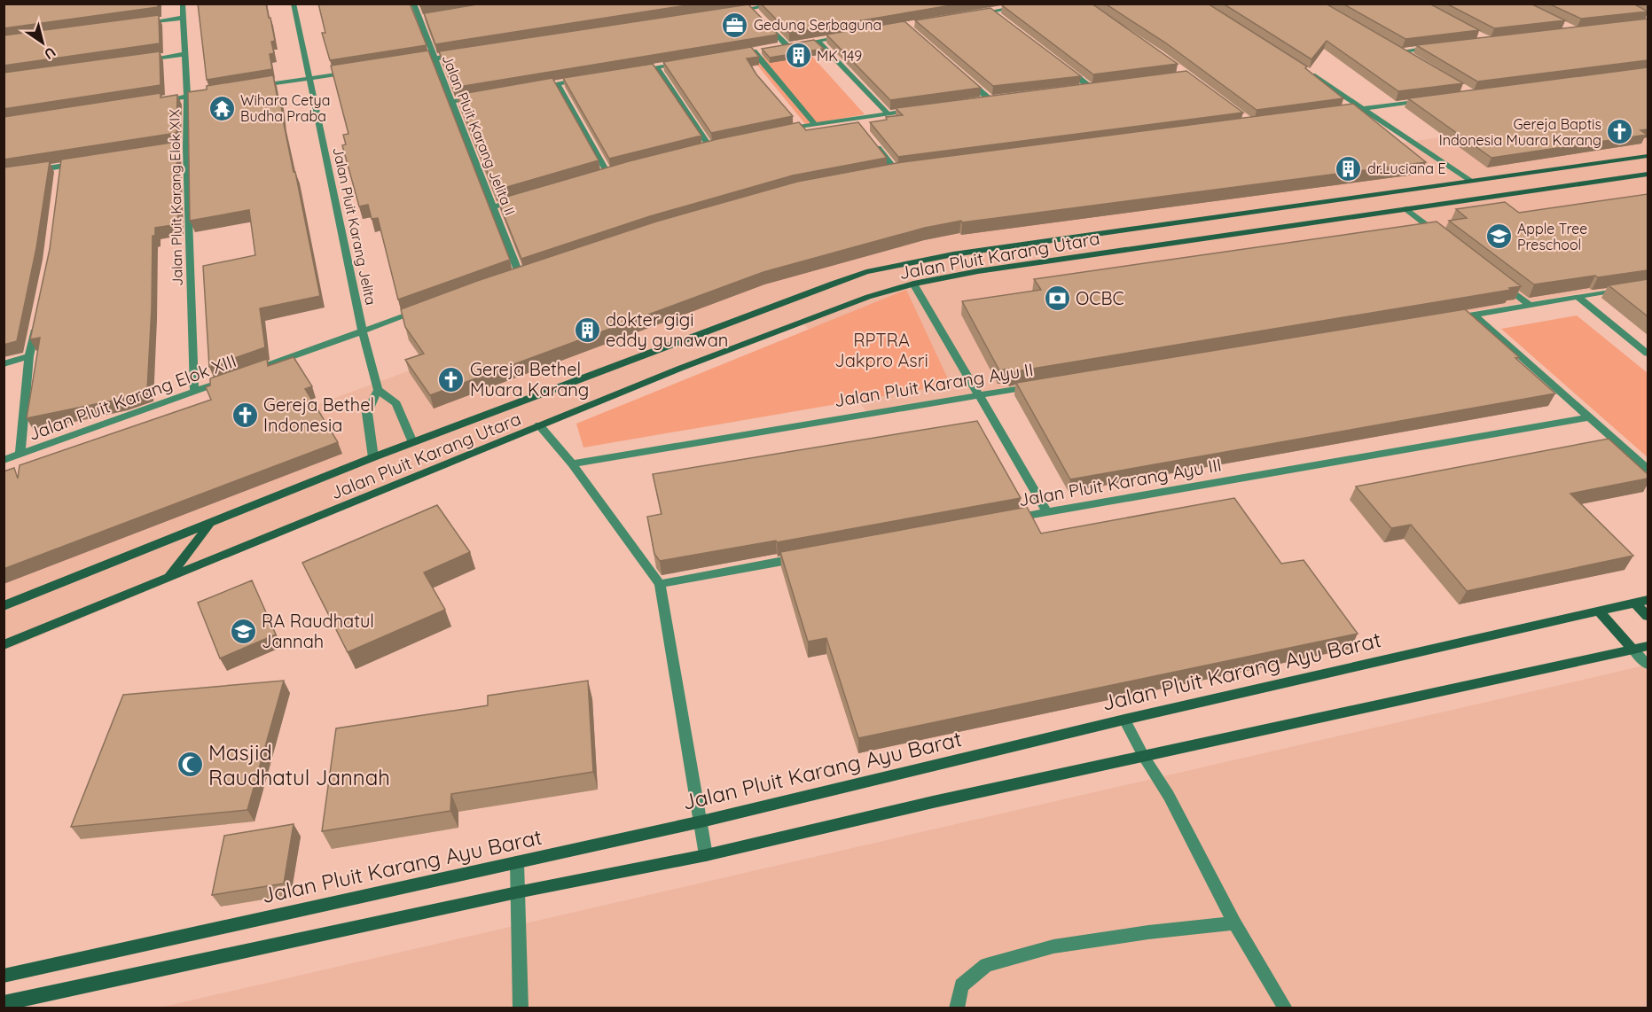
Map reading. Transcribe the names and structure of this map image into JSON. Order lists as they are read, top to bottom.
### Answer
{
  "streets": {
    "street": [
      "Jalan Pluit Karang Jelita II",
      "Jalan Pluit Karang Elok XIX",
      "Jalan Pluit Karang Jelita",
      "Jalan Pluit Karang Utara",
      "Jalan Pluit Karang Ayu II",
      "Jalan Pluit Karang Elok XIII",
      "Jalan Pluit Karang Ayu III",
      "Jalan Pluit Karang Ayu Barat"
    ]
  },
  "crossings": [
    ["Jalan Pluit Karang Elok XIX", "Jalan Pluit Karang Elok XIII"],
    ["Jalan Pluit Karang Jelita", "Jalan Pluit Karang Elok XIII"]
  ],
  "parks": ["RPTRA Jakpro Asri"],
  "places": {
    "office": ["Gedung Serbaguna"],
    "building": ["MK 149", "dr.Luciana E", "dokter gigi eddy gunawan"],
    "temple": ["Wihara Cetya Budha Praba"],
    "church": ["Gereja Baptis Indonesia Muara Karang", "Gereja Bethel Muara Karang", "Gereja Bethel Indonesia"],
    "school or university": ["Apple Tree Preschool", "RA Raudhatul Jannah"],
    "bank": ["OCBC"],
    "mosque": ["Masjid Raudhatul Jannah"]
  },
  "north": "bottom right"
}
